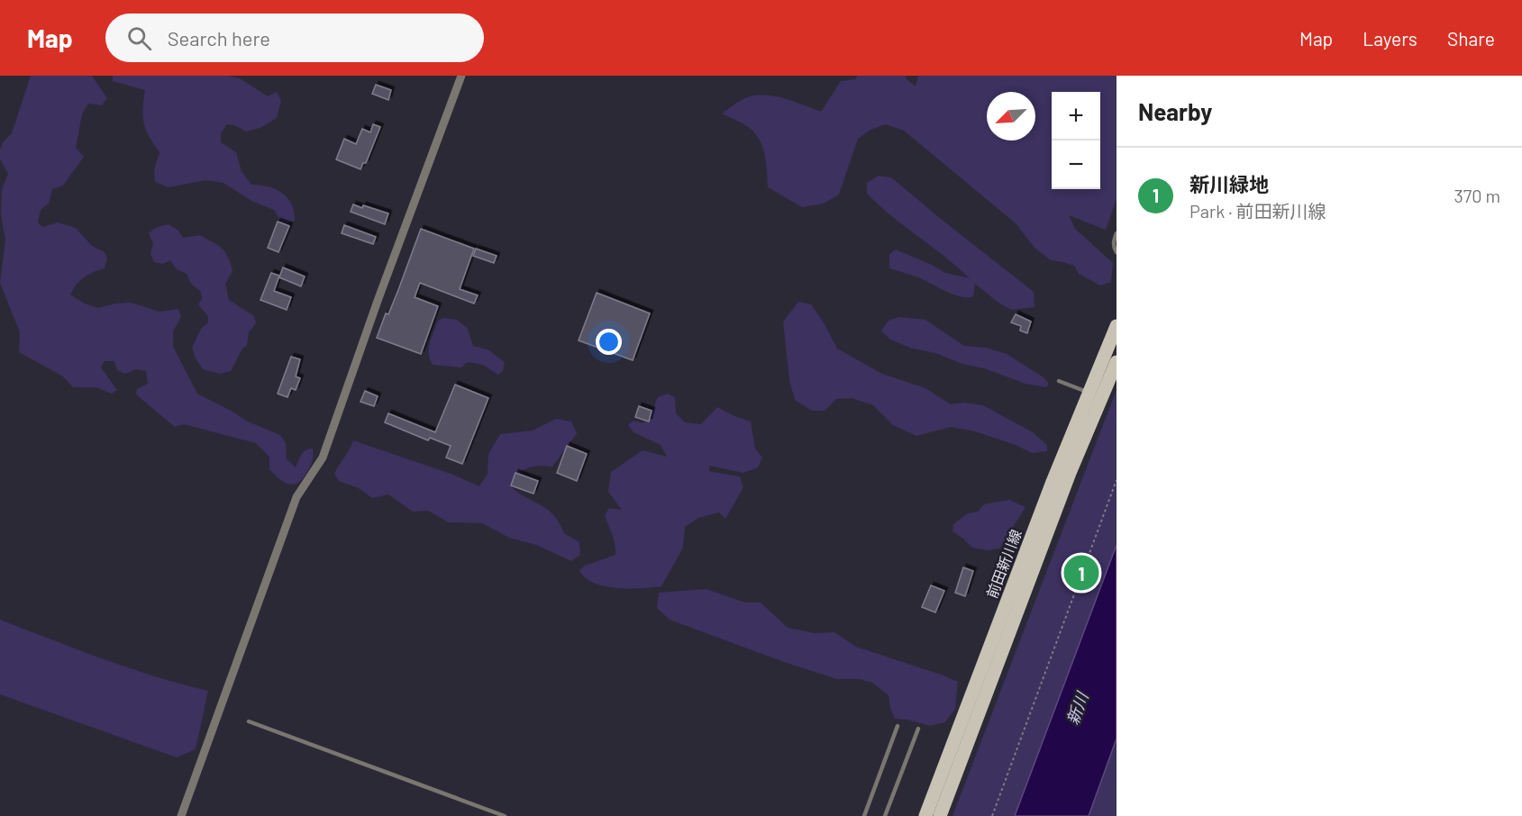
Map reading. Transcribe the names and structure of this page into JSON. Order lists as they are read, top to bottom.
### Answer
{
  "streets": {
    "main road": ["前田新川線"]
  },
  "water": ["新川"],
  "north": "bottom left",
  "page": {
    "header": "Map",
    "search": "Search here",
    "nav": ["Map", "Layers", "Share"],
    "heading": "Nearby",
    "map_buttons": ["+", "−"],
    "list": [
      {
        "mark": "1",
        "name": "新川緑地",
        "note": "Park · 前田新川線",
        "value": "370 m"
      }
    ],
    "pins": "1"
  }
}
